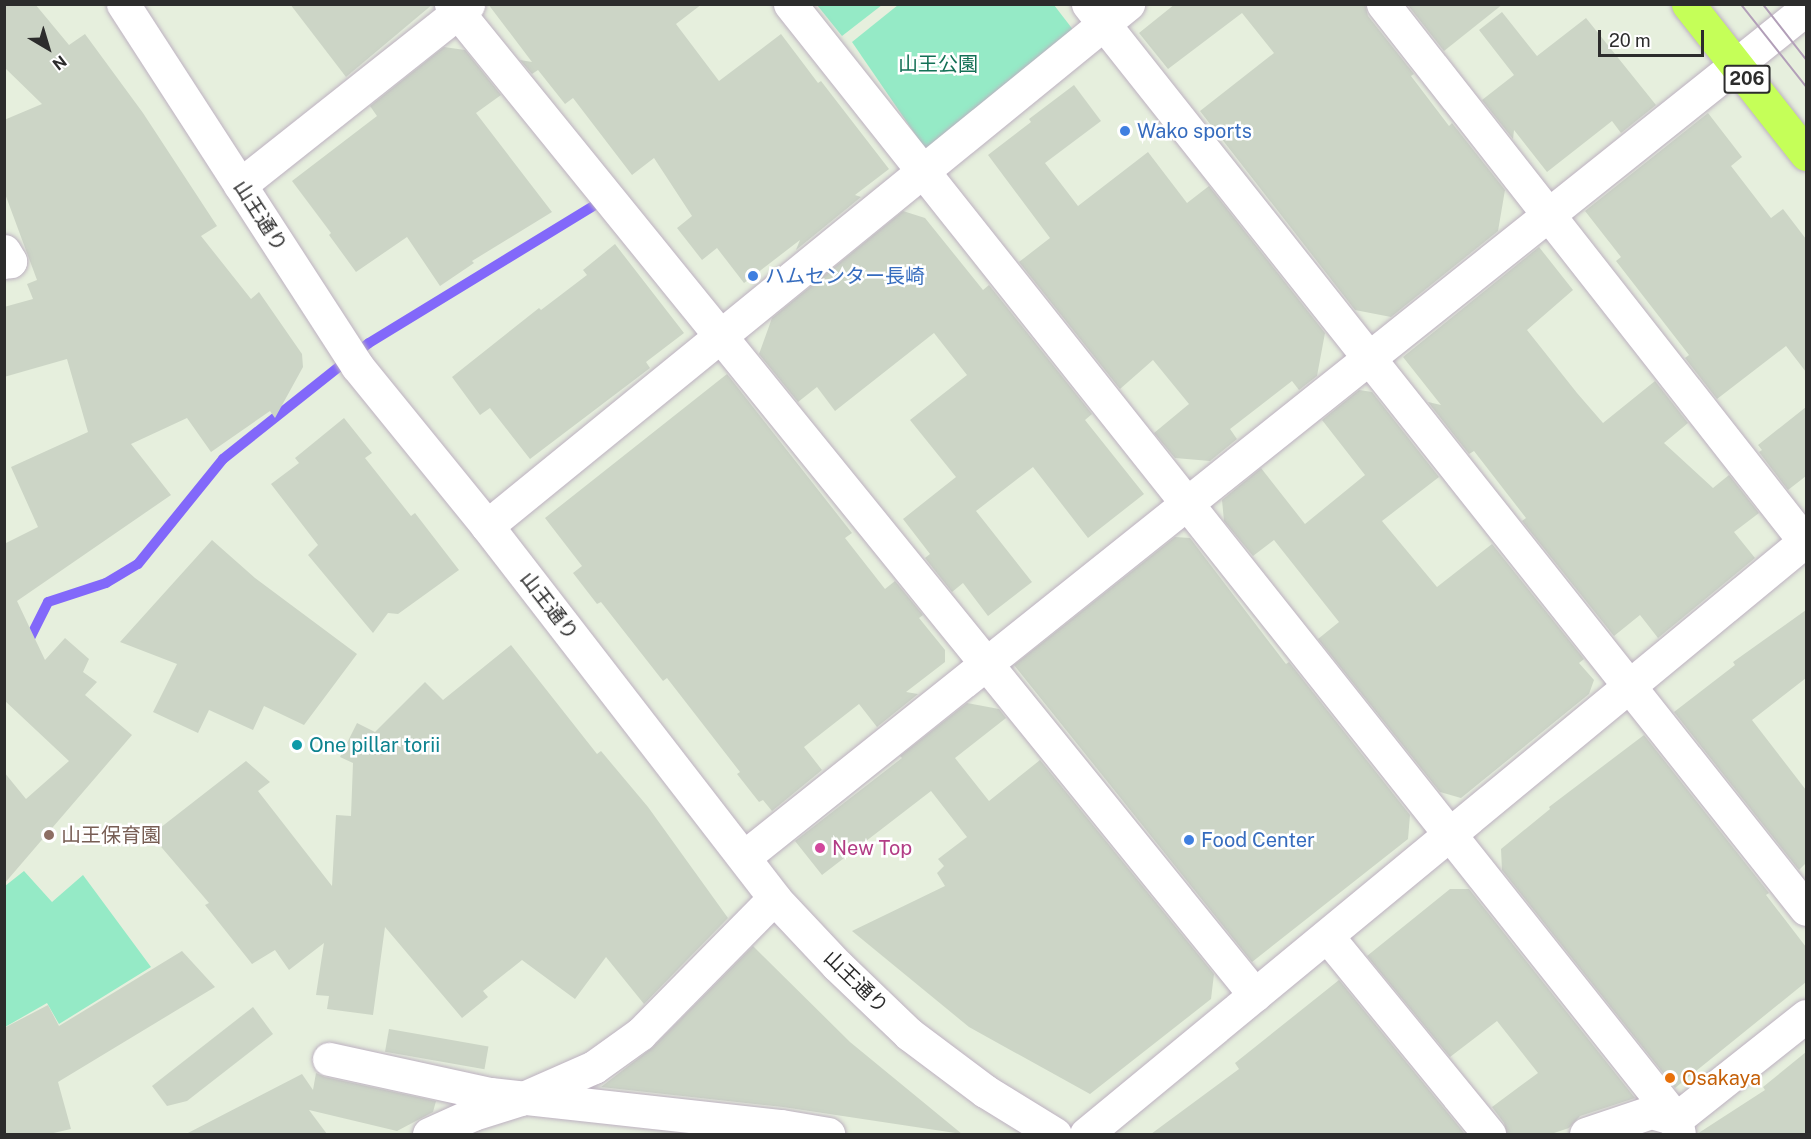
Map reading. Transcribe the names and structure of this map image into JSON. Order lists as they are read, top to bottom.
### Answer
{
  "streets": {
    "highway": ["206"],
    "street": ["山王通り"]
  },
  "parks": ["山王公園"],
  "places": [
    "Wako sports",
    "ハムセンター長崎",
    "One pillar torii",
    "山王保育園",
    "Food Center",
    "New Top",
    "Osakaya"
  ],
  "scale_bar": "20 m",
  "north": "bottom right"
}
